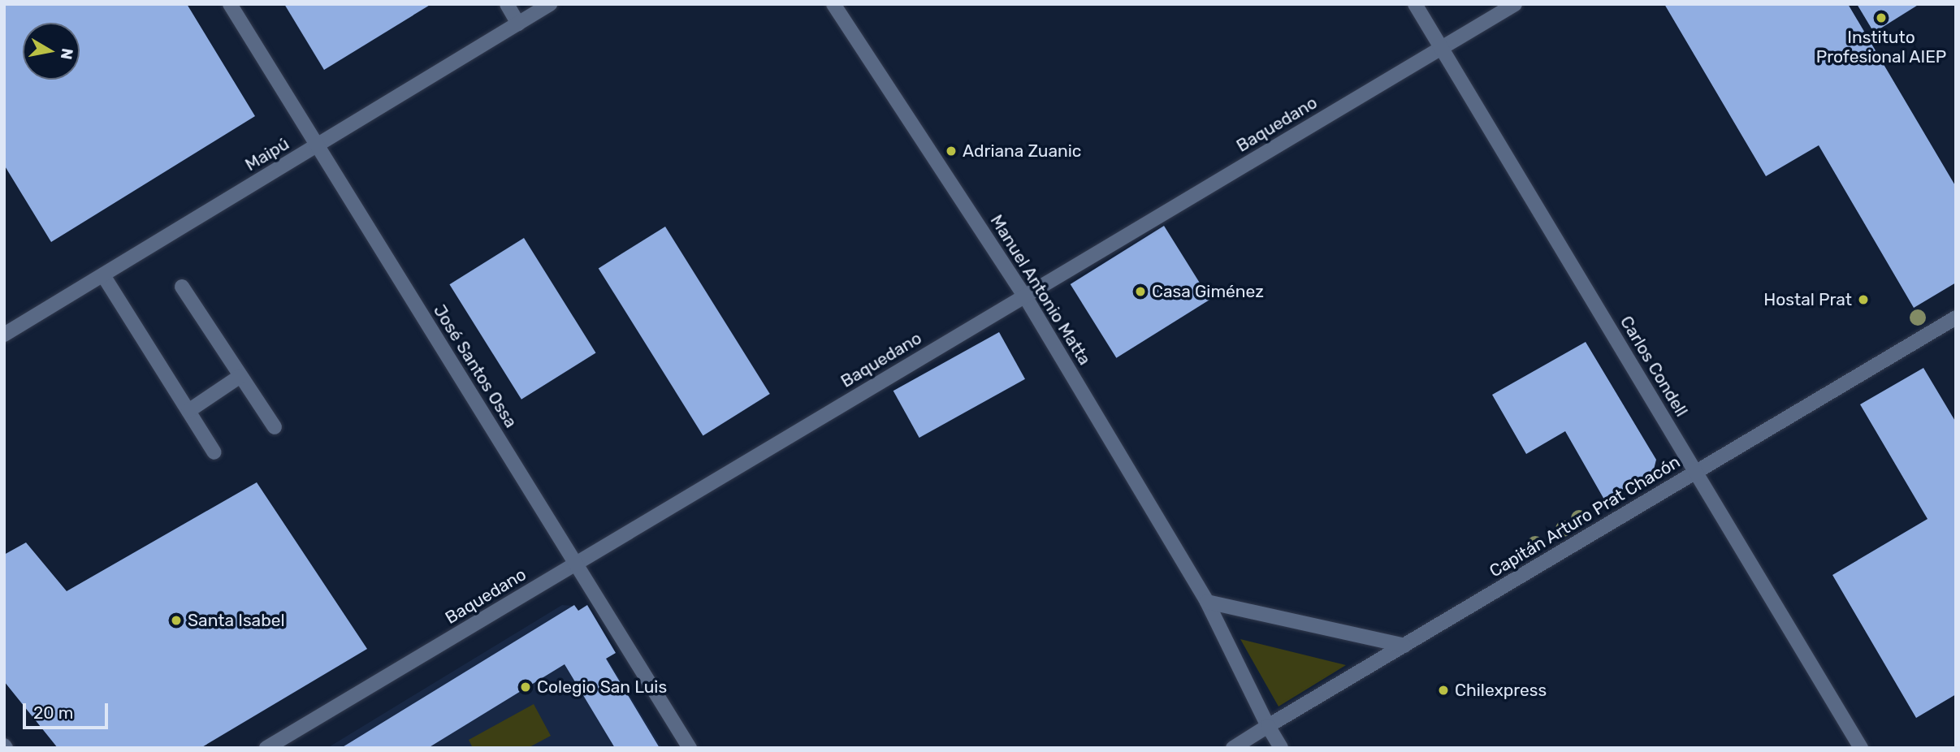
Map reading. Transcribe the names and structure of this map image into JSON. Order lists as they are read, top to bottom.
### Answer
{
  "streets": {
    "street": [
      "Baquedano",
      "Maipú",
      "Manuel Antonio Matta",
      "José Santos Ossa",
      "Carlos Condell",
      "Capitán Arturo Prat Chacón"
    ]
  },
  "crossings": [
    ["Baquedano", "Manuel Antonio Matta"],
    ["Baquedano", "José Santos Ossa"],
    ["Baquedano", "Carlos Condell"],
    ["Maipú", "José Santos Ossa"],
    ["Manuel Antonio Matta", "Capitán Arturo Prat Chacón"],
    ["Carlos Condell", "Capitán Arturo Prat Chacón"]
  ],
  "places": [
    "Instituto Profesional AIEP",
    "Adriana Zuanic",
    "Casa Giménez",
    "Hostal Prat",
    "Santa Isabel",
    "Colegio San Luis",
    "Chilexpress"
  ],
  "scale_bar": "20 m",
  "north": "right"
}
